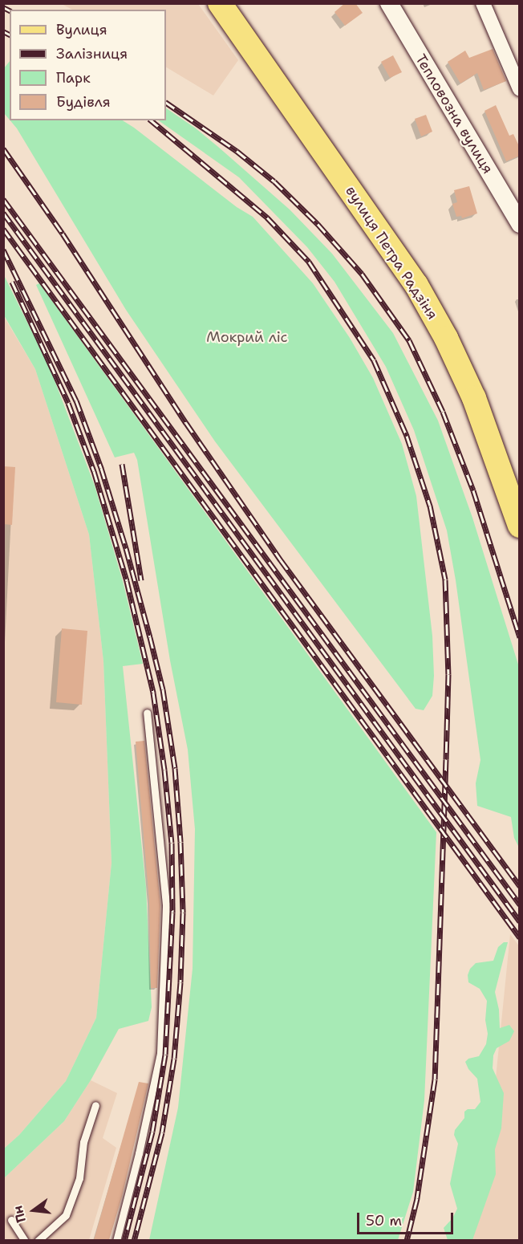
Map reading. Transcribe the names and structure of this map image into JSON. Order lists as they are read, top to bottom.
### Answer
{
  "streets": {
    "main road": ["вулиця Петра Радзіня"],
    "street": ["Тепловозна вулиця"]
  },
  "parks": ["Мокрий ліс"],
  "legend": [
    "Вулиця",
    "Залізниця",
    "Парк",
    "Будівля"
  ],
  "scale_bar": "50 m",
  "north": "left"
}
